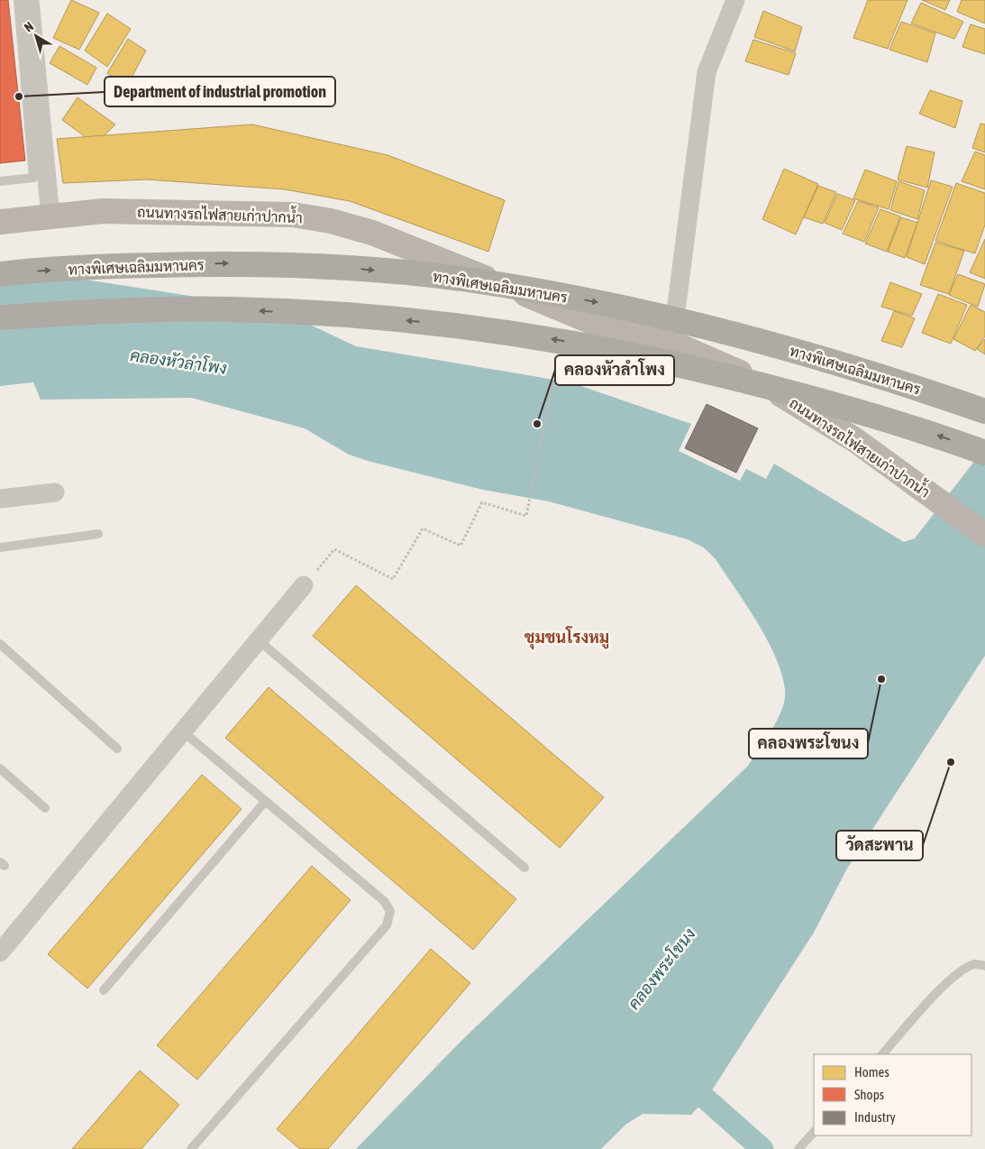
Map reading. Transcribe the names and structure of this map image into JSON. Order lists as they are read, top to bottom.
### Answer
{
  "streets": {
    "highway": ["ทางพิเศษเฉลิมมหานคร"],
    "main road": ["ถนนทางรถไฟสายเก่าปากน้ำ"]
  },
  "districts": ["ชุมชนโรงหมู"],
  "water": ["คลองหัวลำโพง", "คลองพระโขนง"],
  "places": [
    "Department of industrial promotion",
    "คลองหัวลำโพง",
    "คลองพระโขนง",
    "วัดสะพาน"
  ],
  "legend": ["Homes", "Shops", "Industry"],
  "north": "top left"
}
